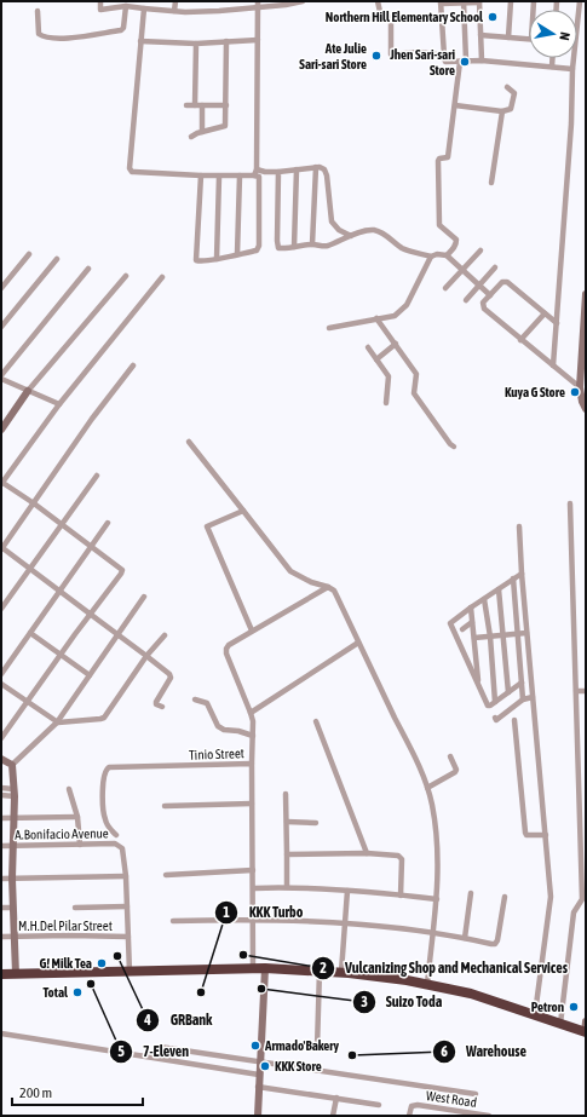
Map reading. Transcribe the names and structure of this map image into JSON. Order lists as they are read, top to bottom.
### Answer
{
  "streets": {
    "street": [
      "Tinio Street",
      "A.Bonifacio Avenue",
      "M.H.Del Pilar Street",
      "West Road"
    ]
  },
  "places": [
    "Northern Hill Elementary School",
    "Ate Julie Sari-sari Store",
    "Jhen Sari-sari Store",
    "Kuya G Store",
    "Vulcanizing Shop and Mechanical Services",
    "GRBank",
    "G! Milk Tea",
    "7-Eleven",
    "Suizo Toda",
    "Total",
    "KKK Turbo",
    "Petron",
    "Armado'Bakery",
    "Warehouse",
    "KKK Store"
  ],
  "scale_bar": "200 m",
  "north": "right"
}
